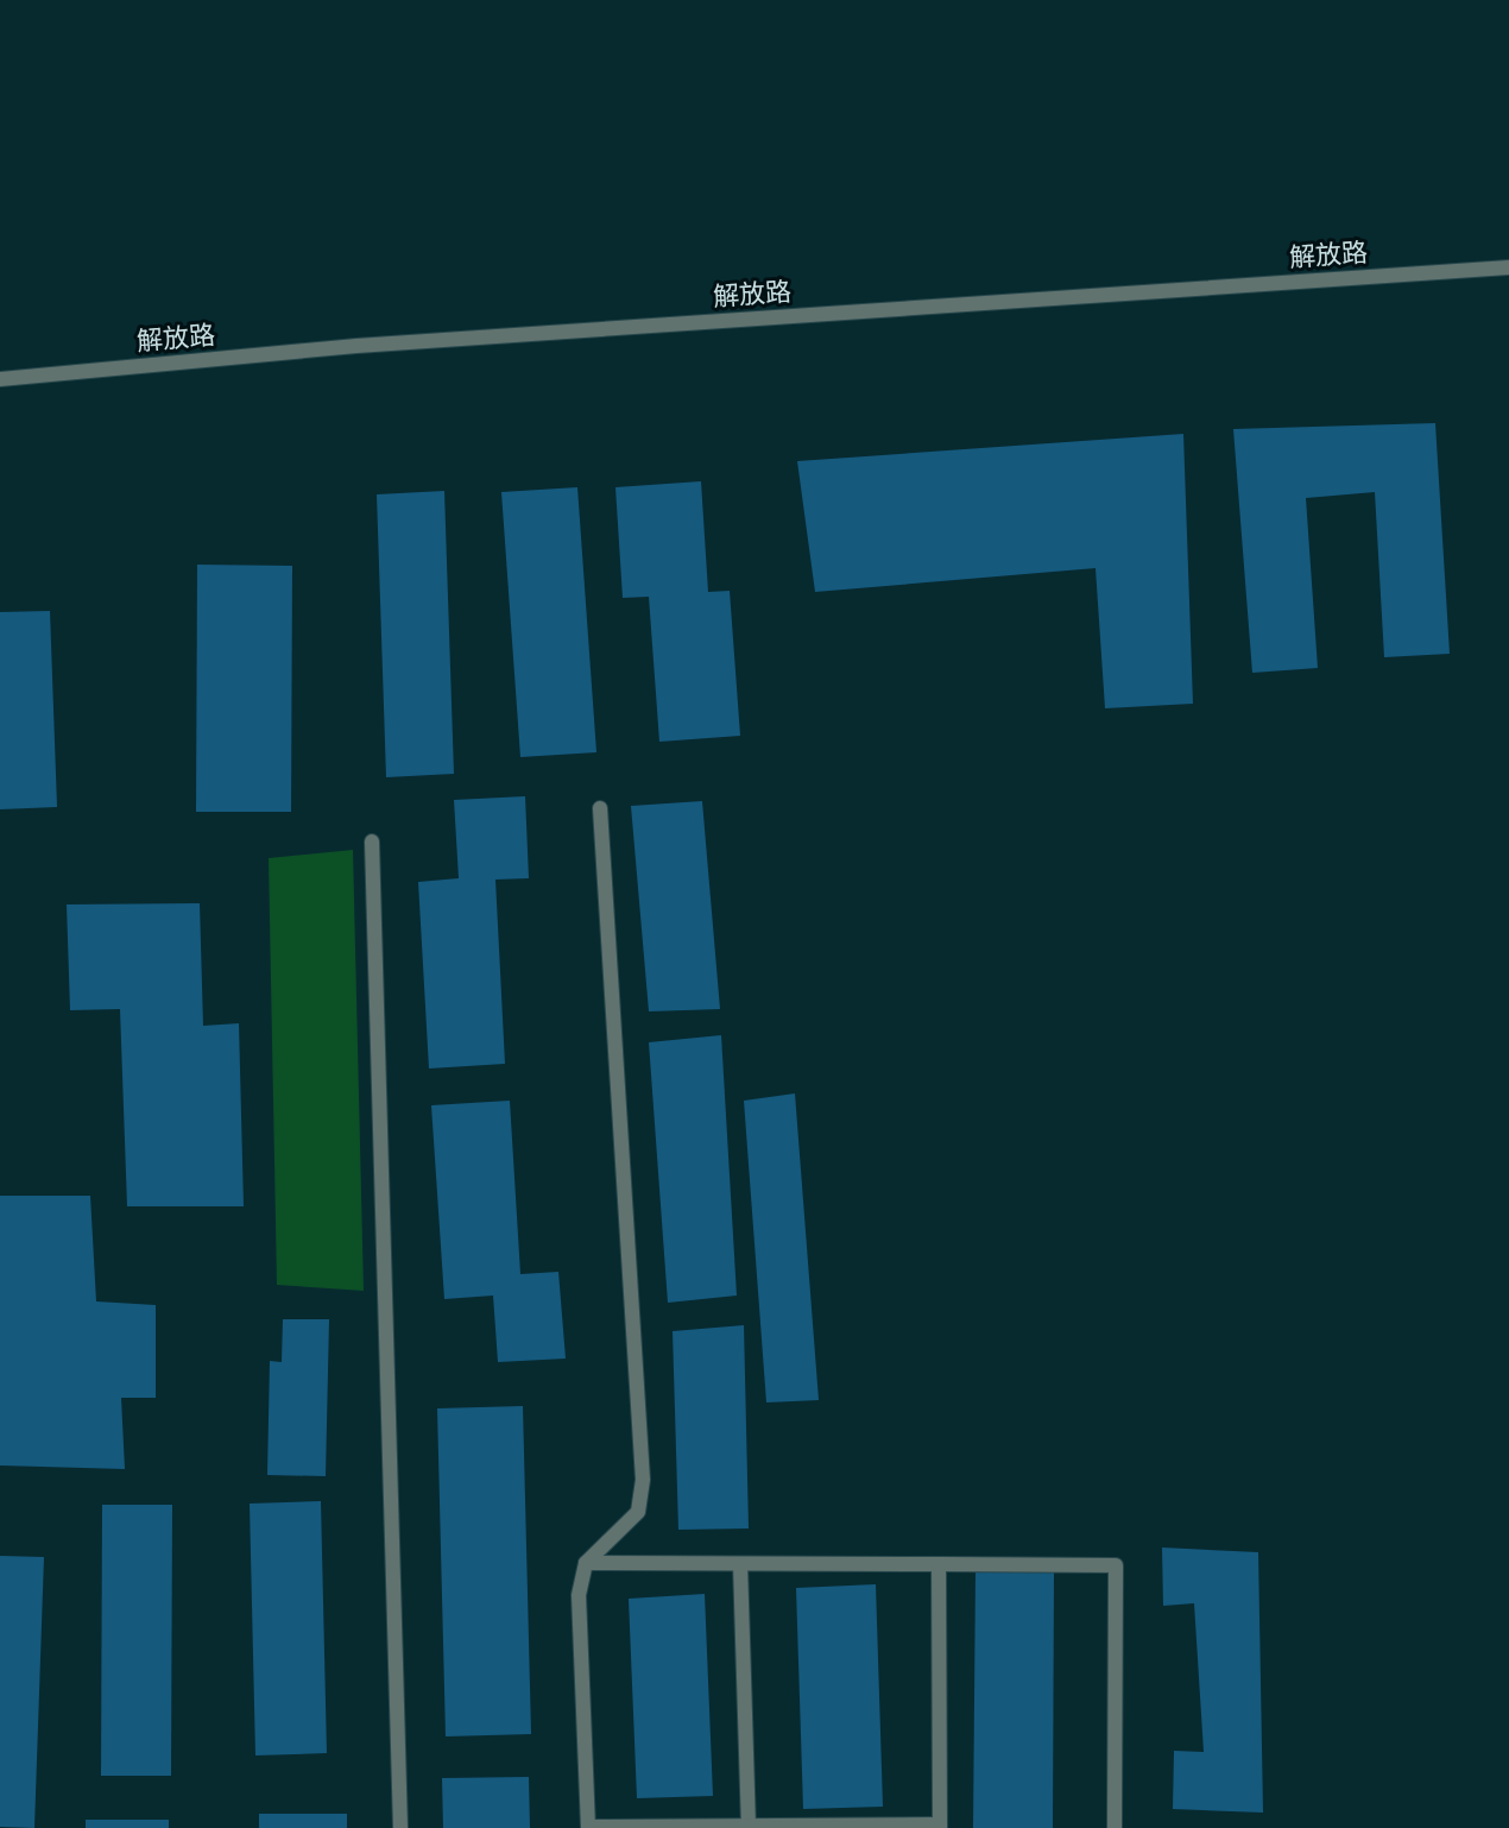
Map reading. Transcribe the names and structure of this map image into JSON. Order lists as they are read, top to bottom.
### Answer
{
  "streets": {
    "street": ["解放路"]
  }
}
